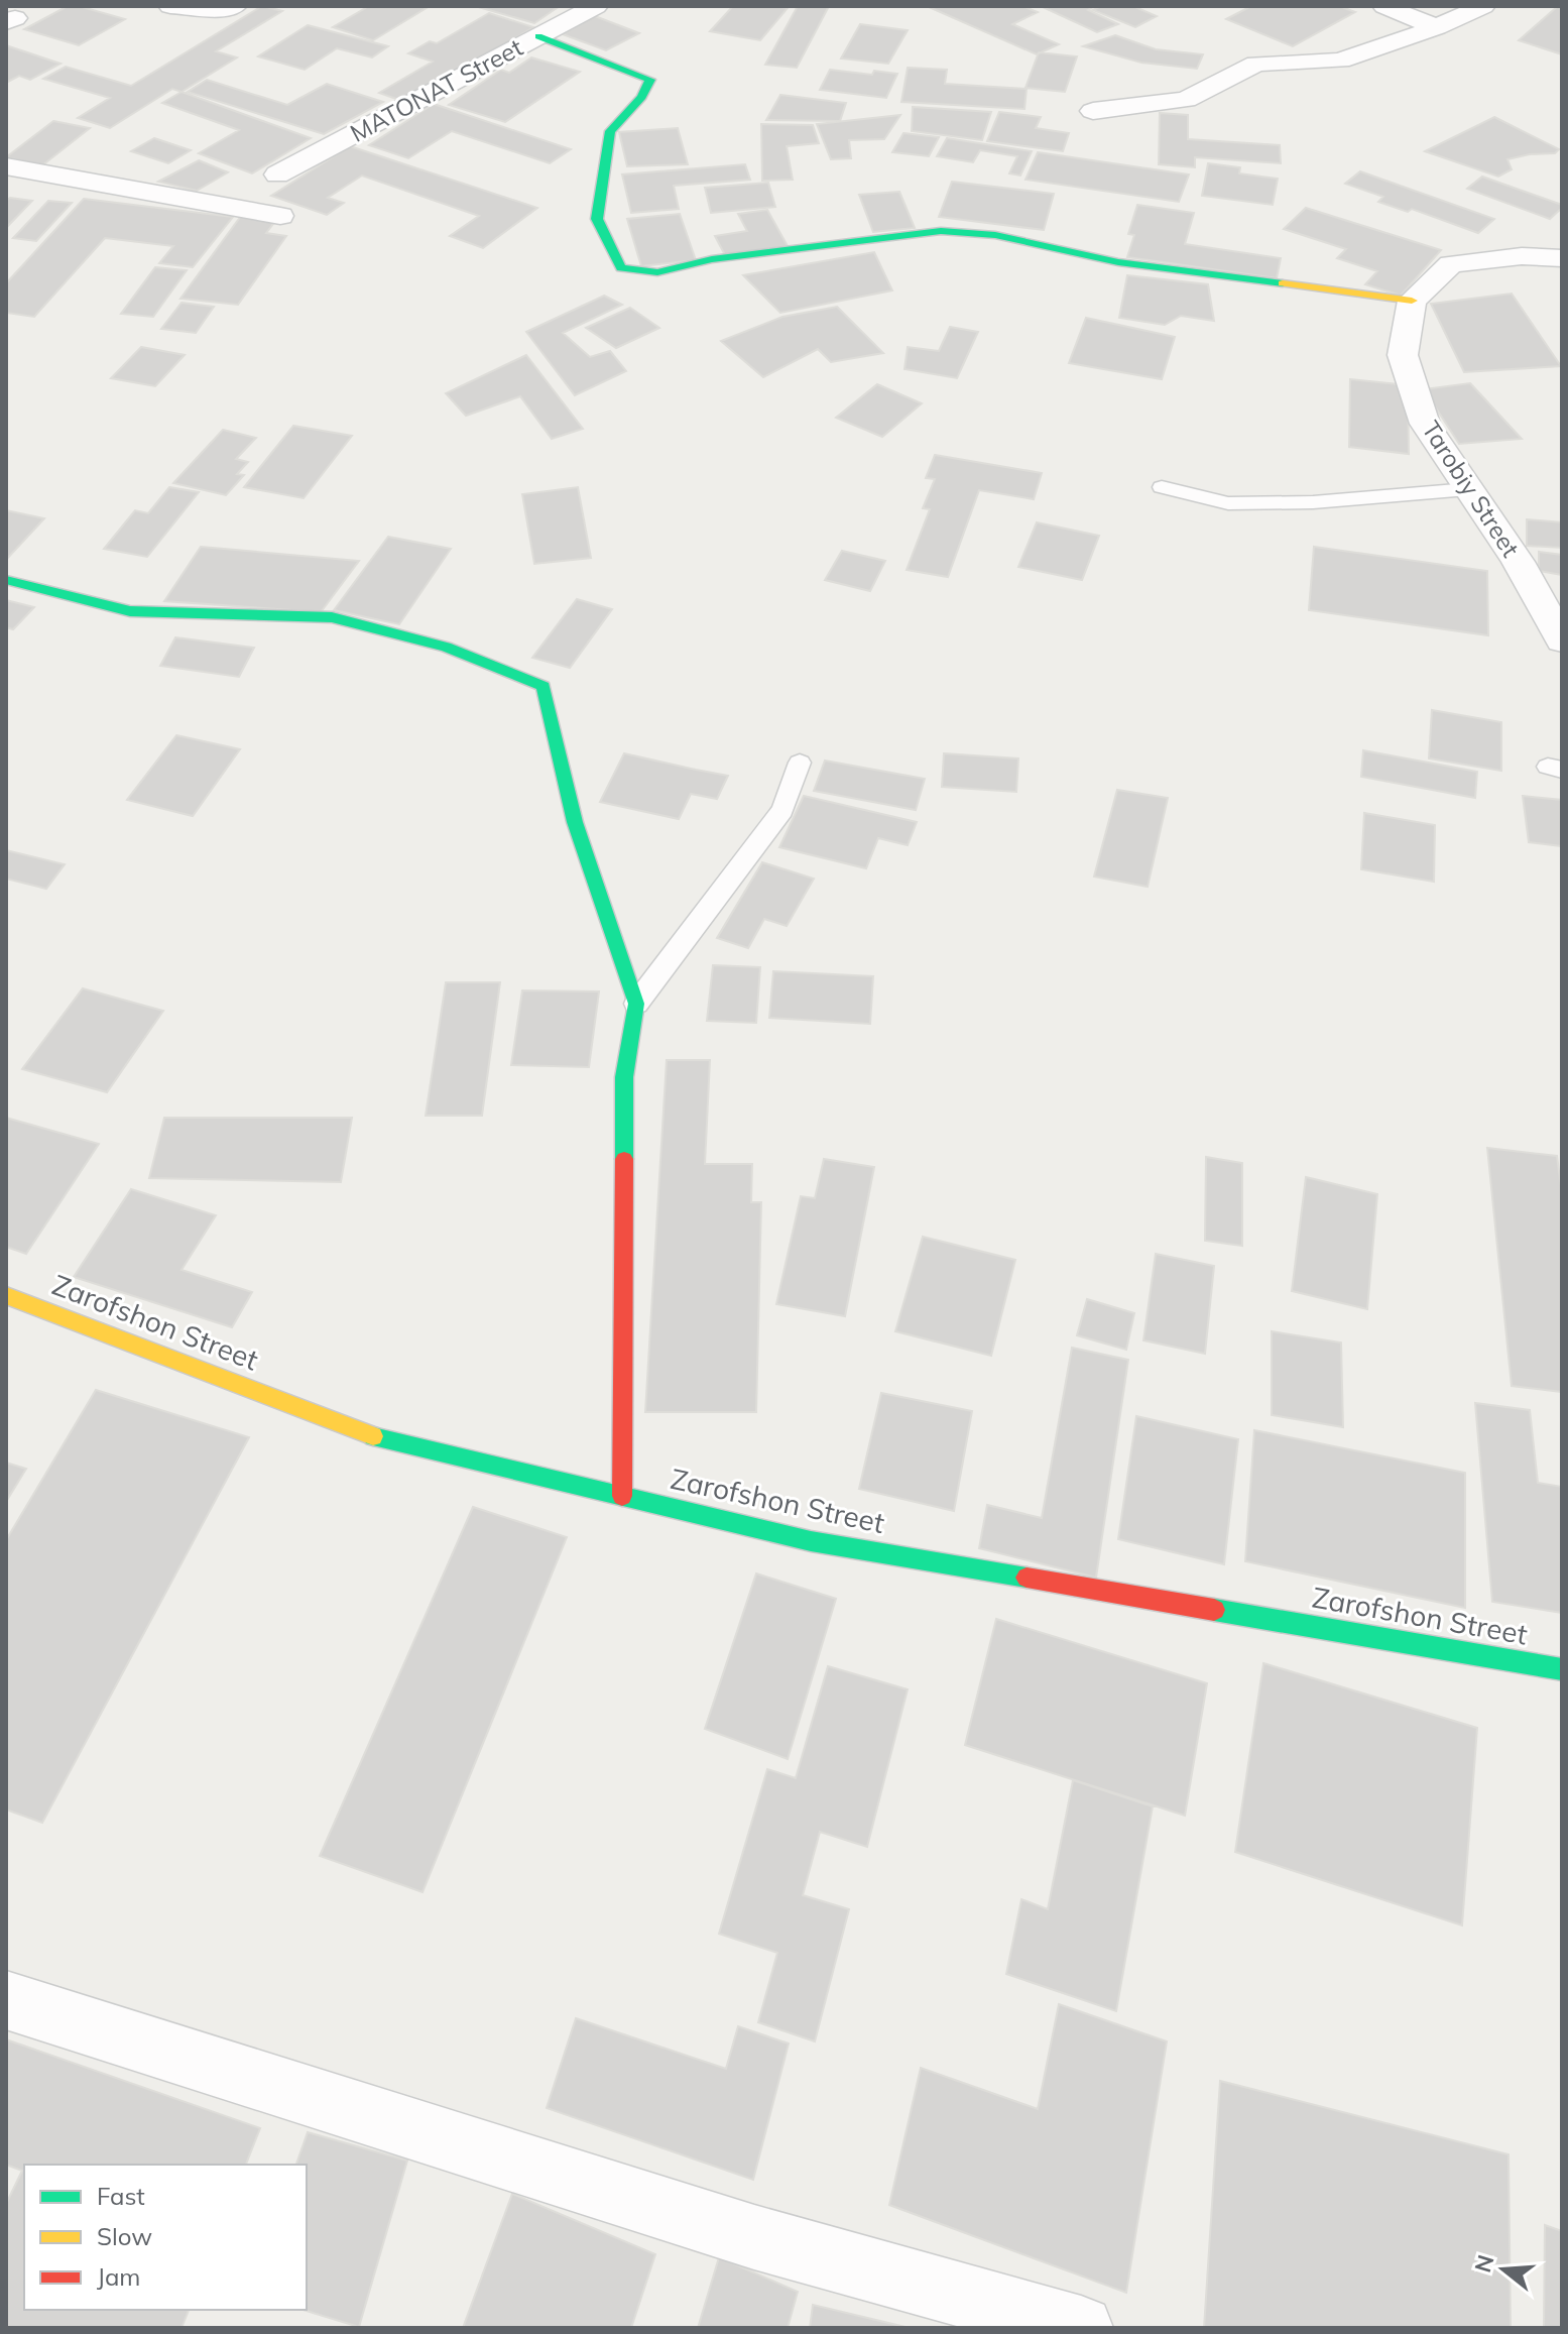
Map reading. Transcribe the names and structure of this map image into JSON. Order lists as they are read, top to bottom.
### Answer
{
  "streets": {
    "street": ["MATONAT Street", "Tarobiy Street", "Zarofshon Street"]
  },
  "legend": ["Fast", "Slow", "Jam"],
  "north": "left"
}
